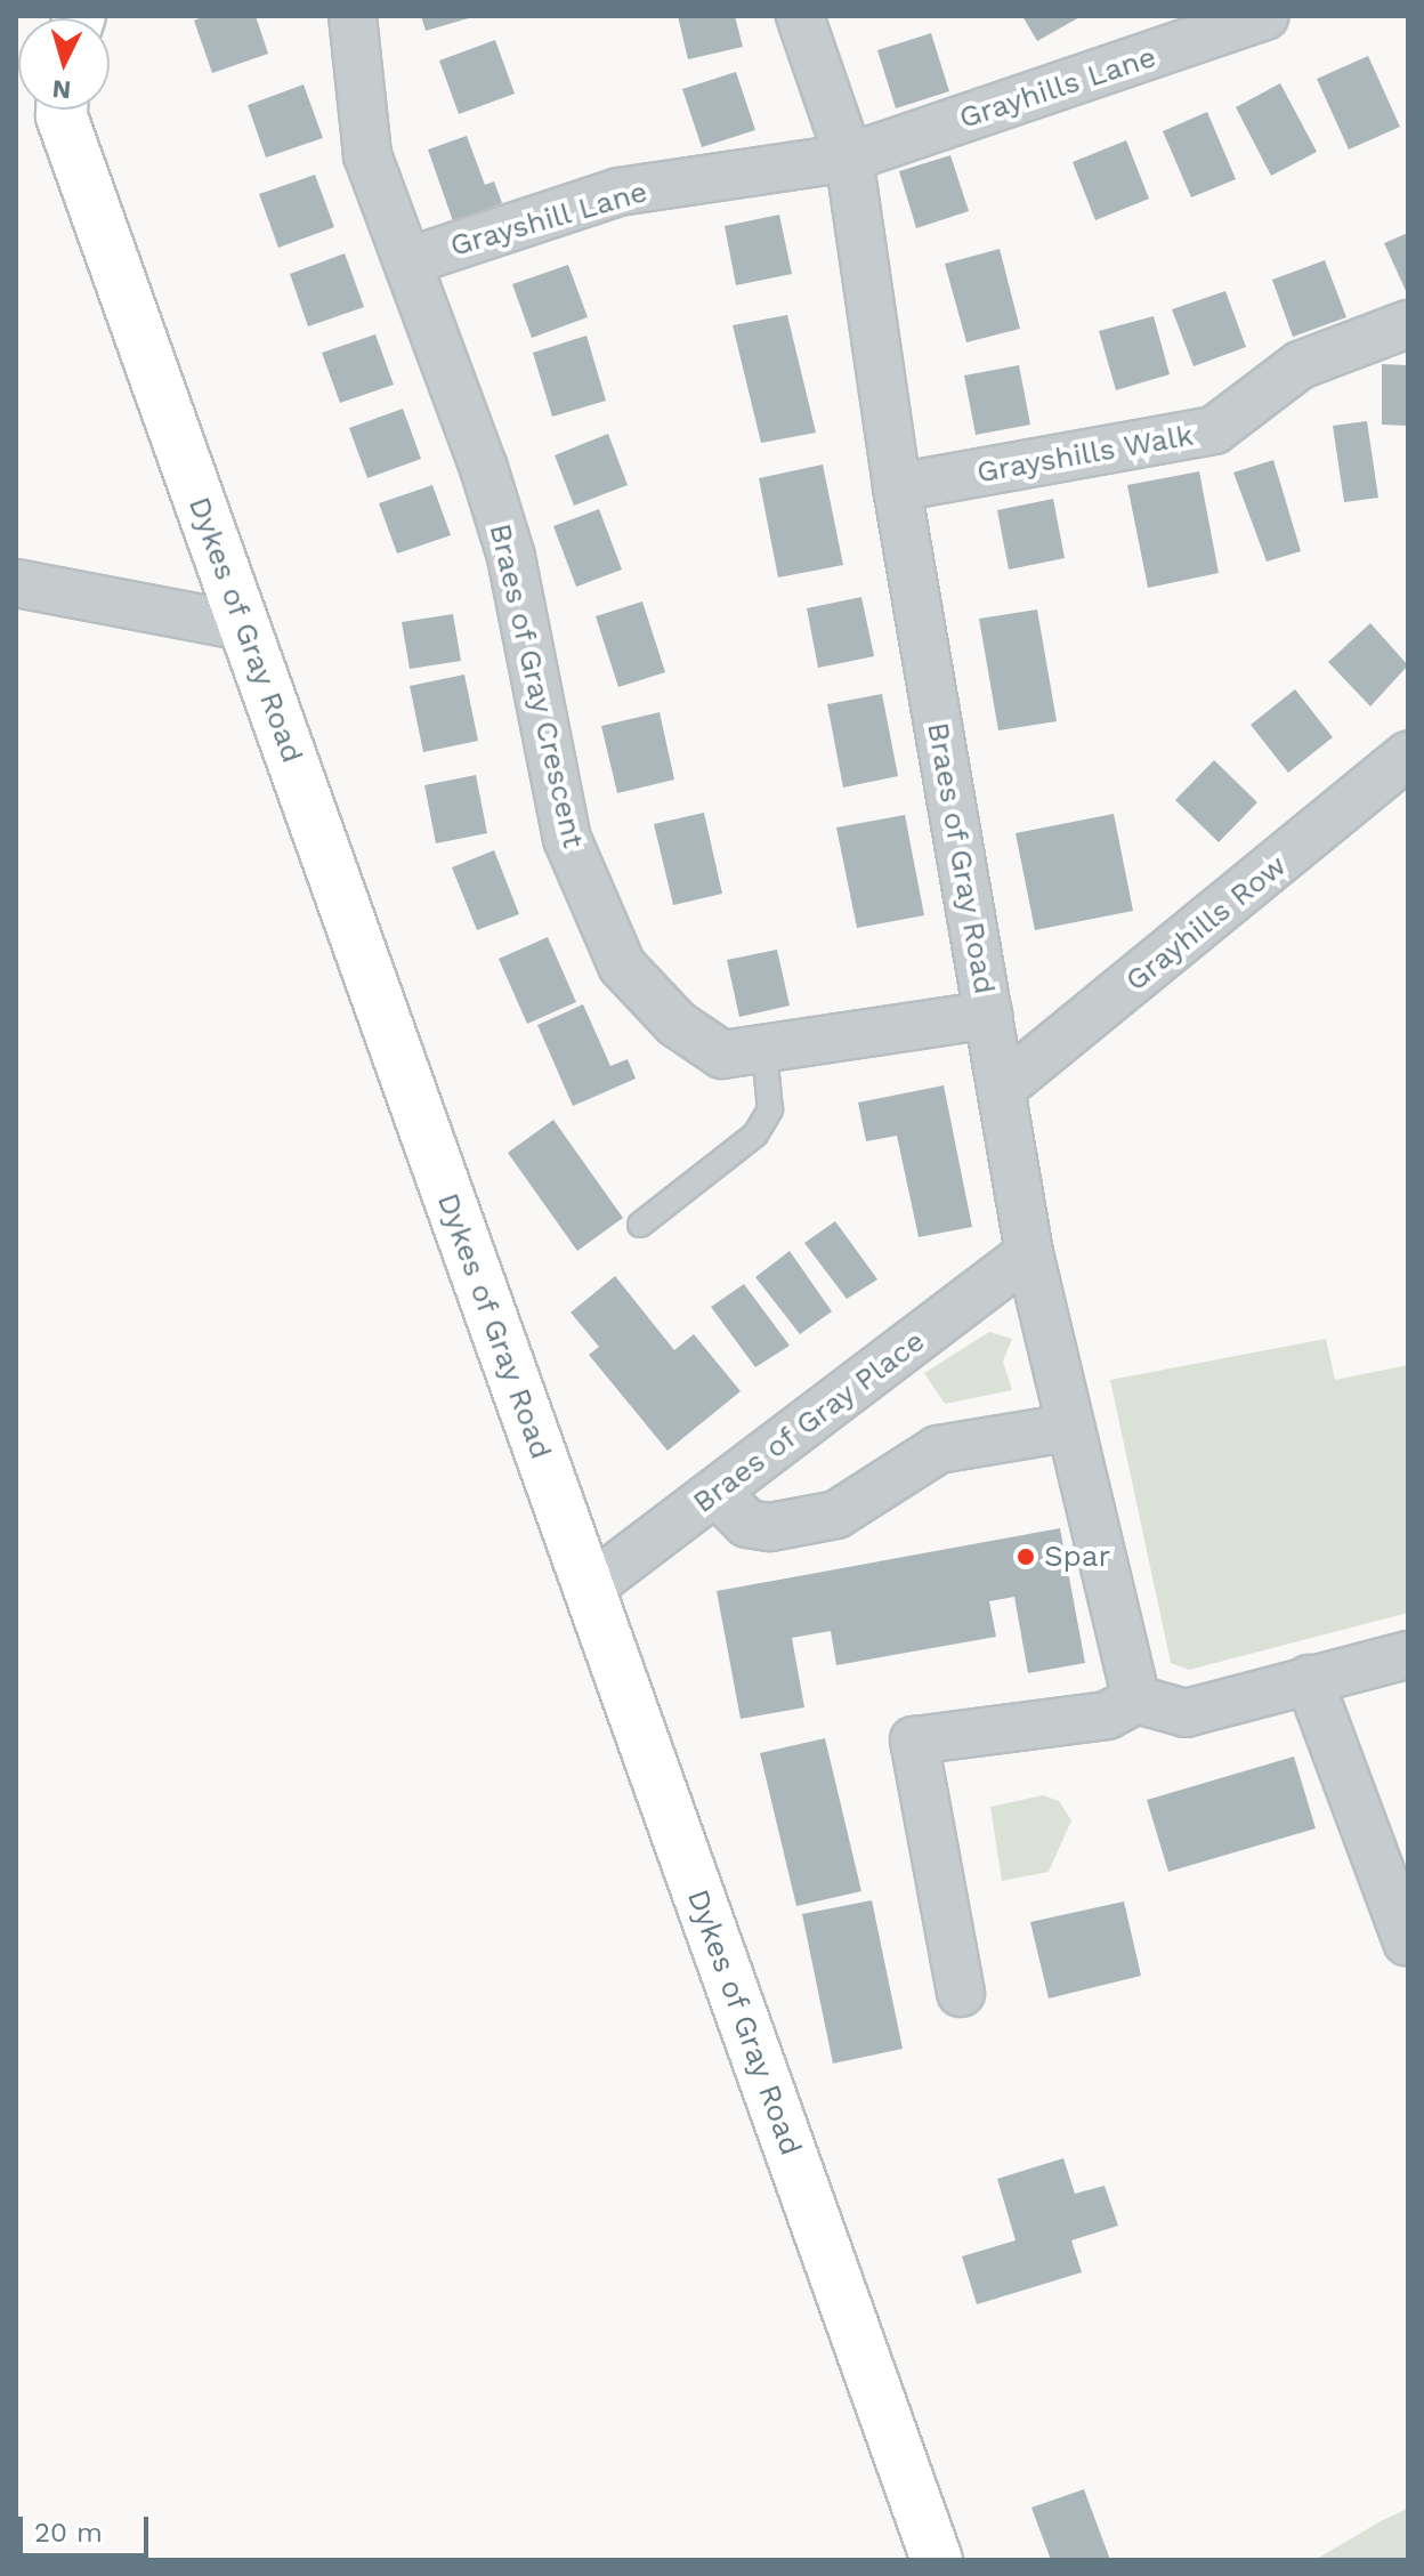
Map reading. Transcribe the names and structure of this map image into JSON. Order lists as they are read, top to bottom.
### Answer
{
  "streets": {
    "street": [
      "Grayhills Lane",
      "Grayshill Lane",
      "Grayshills Walk",
      "Dykes of Gray Road",
      "Braes of Gray Crescent",
      "Braes of Gray Road",
      "Grayhills Row",
      "Braes of Gray Place"
    ]
  },
  "crossings": [
    ["Grayhills Lane", "Grayshill Lane"],
    ["Grayhills Lane", "Braes of Gray Road"],
    ["Grayshill Lane", "Braes of Gray Crescent"],
    ["Grayshill Lane", "Braes of Gray Road"],
    ["Grayshills Walk", "Braes of Gray Road"],
    ["Dykes of Gray Road", "Braes of Gray Place"],
    ["Braes of Gray Crescent", "Braes of Gray Road"],
    ["Braes of Gray Road", "Grayhills Row"],
    ["Braes of Gray Road", "Braes of Gray Place"]
  ],
  "places": ["Spar"],
  "scale_bar": "20 m",
  "north": "bottom"
}
